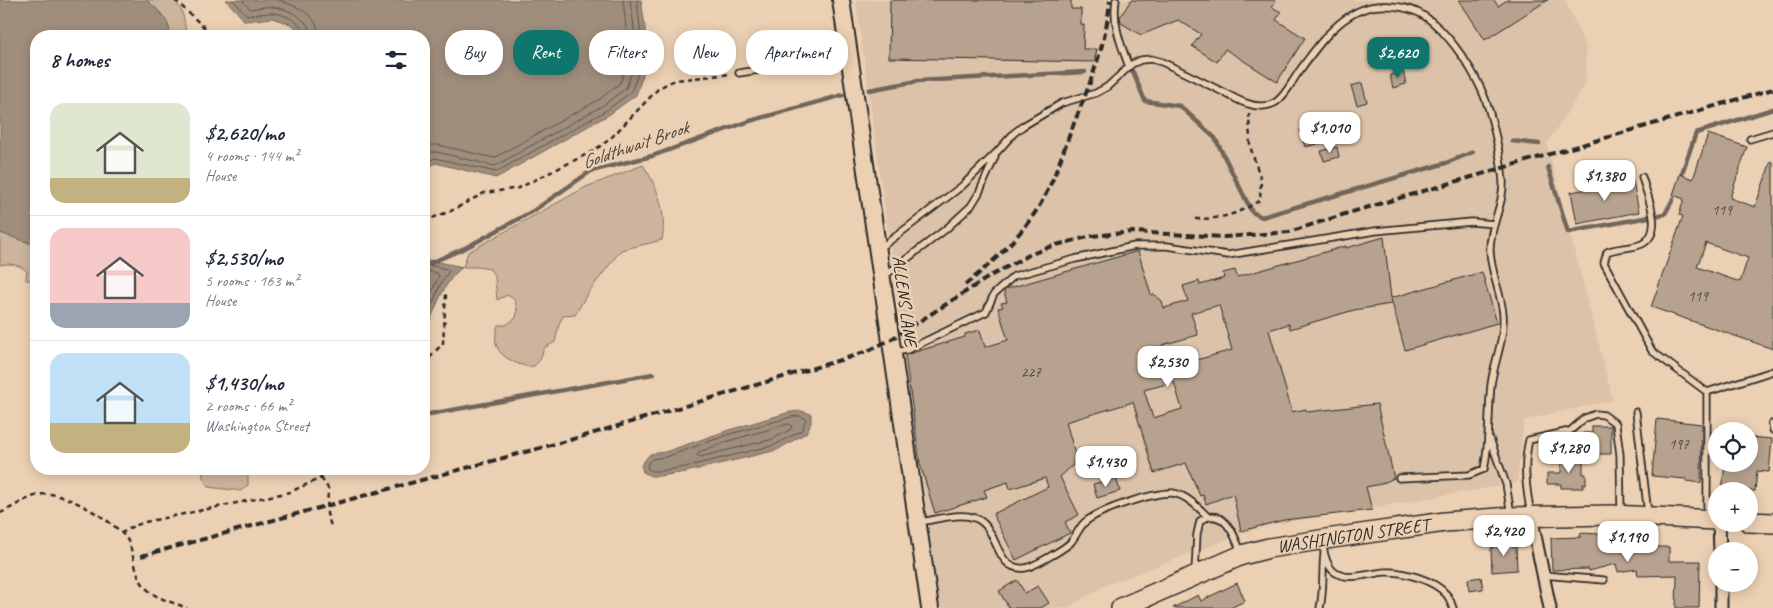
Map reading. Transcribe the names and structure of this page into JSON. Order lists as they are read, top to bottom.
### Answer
{
  "streets": {
    "main road": ["WASHINGTON STREET"],
    "street": ["ALLENS LANE"]
  },
  "water": ["Goldthwait Brook"],
  "house_numbers": [
    "119",
    "119",
    "227",
    "197"
  ],
  "page": {
    "chip": [
      "Buy",
      "Rent",
      "Filters",
      "New",
      "Apartment"
    ],
    "heading": "8 homes",
    "price": [
      "$2,620",
      "$1,010",
      "$1,380",
      "$2,530",
      "$1,280",
      "$1,430",
      "$2,420",
      "$1,190"
    ],
    "list": [
      {
        "name": "$2,620/mo",
        "note": "4 rooms · 144 m² · House"
      },
      {
        "name": "$2,530/mo",
        "note": "5 rooms · 163 m² · House"
      },
      {
        "name": "$1,430/mo",
        "note": "2 rooms · 66 m² · Washington Street"
      }
    ],
    "map_buttons": ["+", "−"]
  }
}
